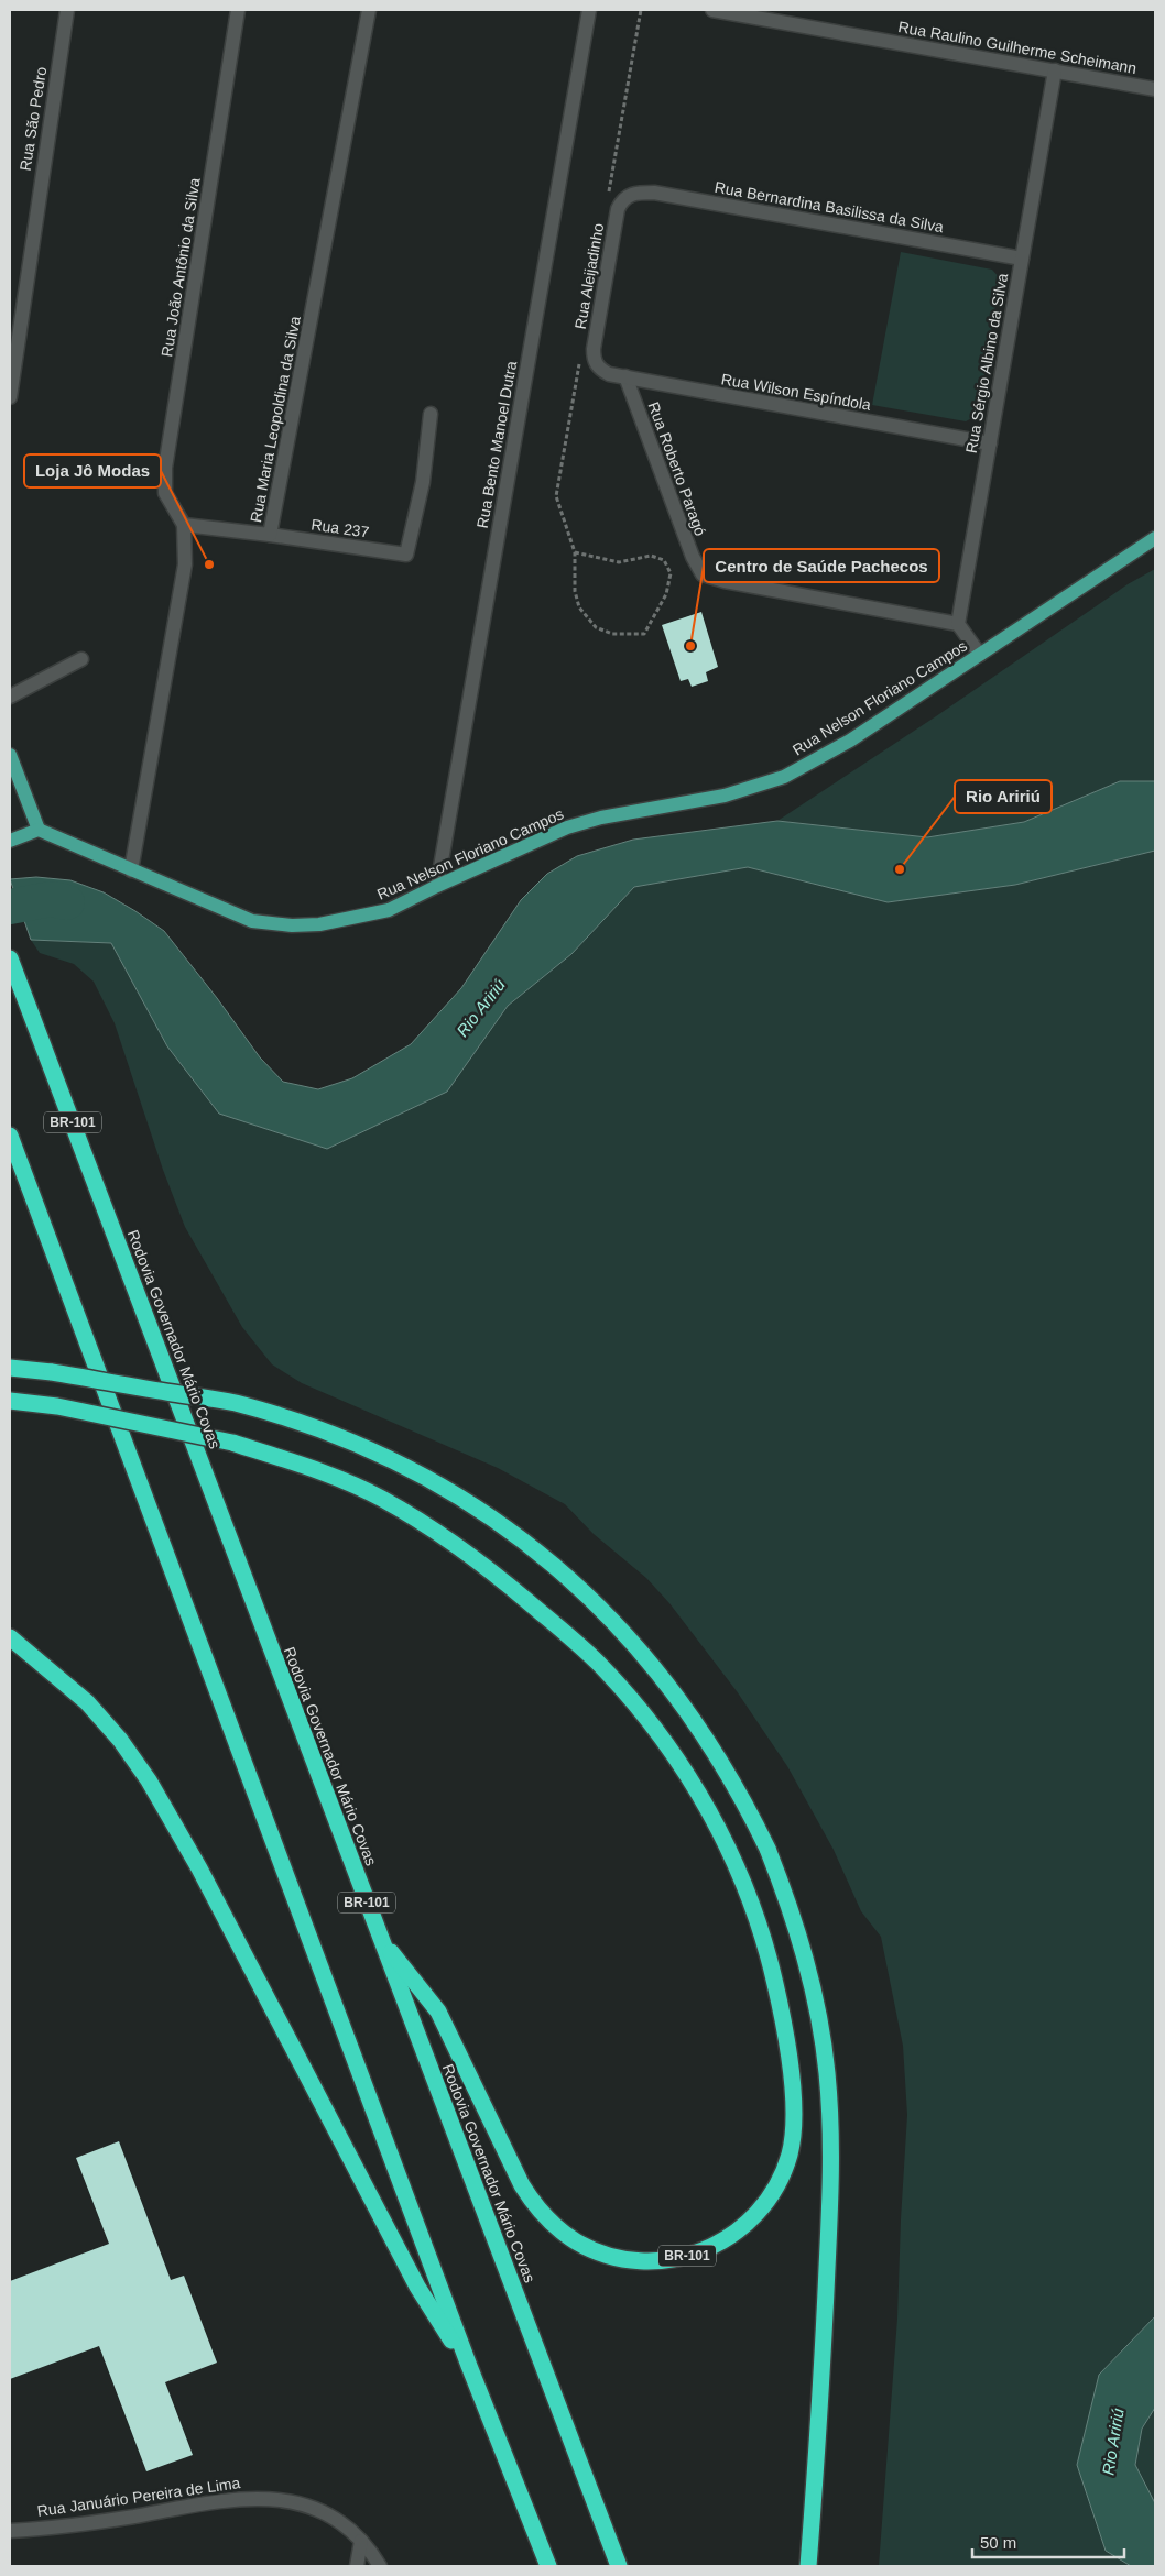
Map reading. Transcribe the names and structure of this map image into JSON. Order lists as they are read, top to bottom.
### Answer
{
  "streets": {
    "highway": ["BR-101", "Rodovia Governador Mário Covas"],
    "main road": ["Rua Nelson Floriano Campos"],
    "street": [
      "Rua Raulino Guilherme Scheimann",
      "Rua São Pedro",
      "Rua Bernardina Basilissa da Silva",
      "Rua João Antônio da Silva",
      "Rua Aleijadinho",
      "Rua Sérgio Albino da Silva",
      "Rua Wilson Espíndola",
      "Rua Maria Leopoldina da Silva",
      "Rua Bento Manoel Dutra",
      "Rua Roberto Paragó",
      "Rua 237",
      "Rua Januário Pereira de Lima"
    ]
  },
  "crossings": [
    ["Rua Raulino Guilherme Scheimann", "Rua Sérgio Albino da Silva"],
    ["Rua Bernardina Basilissa da Silva", "Rua Aleijadinho"],
    ["Rua Bernardina Basilissa da Silva", "Rua Sérgio Albino da Silva"],
    ["Rua João Antônio da Silva", "Rua Maria Leopoldina da Silva"],
    ["Rua Aleijadinho", "Rua Wilson Espíndola"],
    ["Rua Sérgio Albino da Silva", "Rua Wilson Espíndola"],
    ["Rua Sérgio Albino da Silva", "Rua Roberto Paragó"],
    ["Rua Wilson Espíndola", "Rua Roberto Paragó"],
    ["Rua Maria Leopoldina da Silva", "Rua 237"],
    ["Rua Bento Manoel Dutra", "Rua Nelson Floriano Campos"],
    ["BR-101", "Rodovia Governador Mário Covas"]
  ],
  "water": ["Rio Aririú"],
  "places": ["Loja Jô Modas", "Centro de Saúde Pachecos", "Rio Aririú"],
  "scale_bar": "50 m"
}
